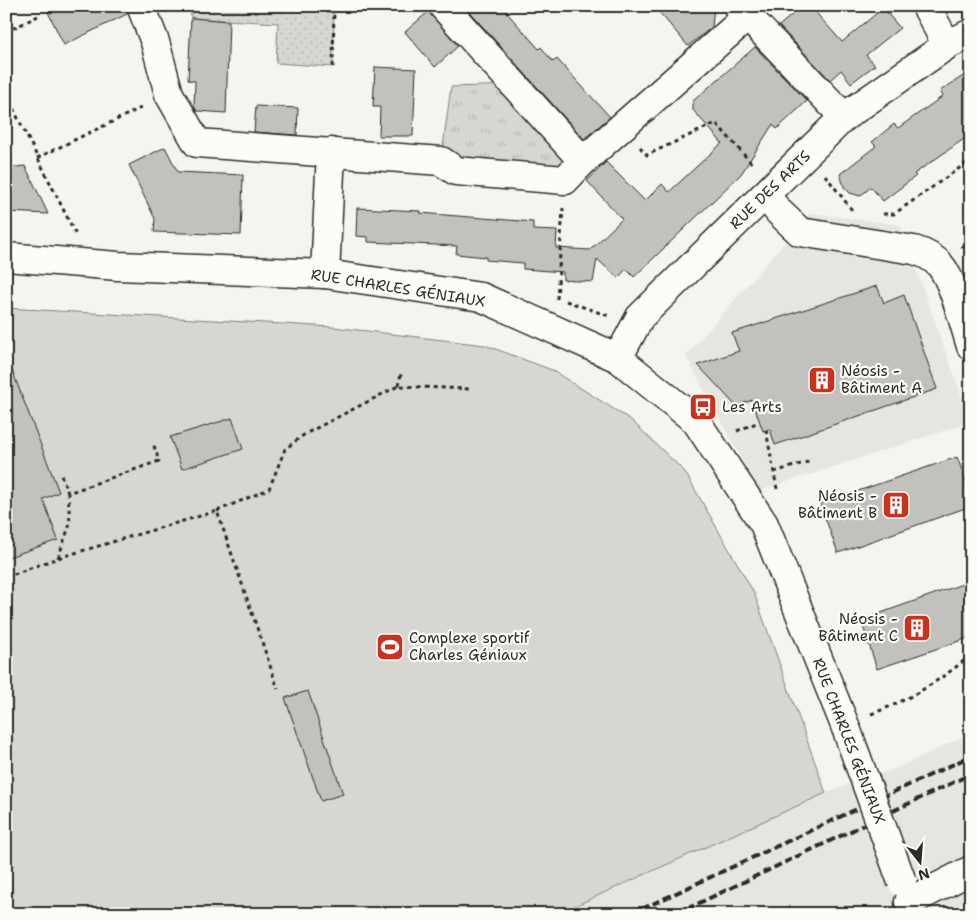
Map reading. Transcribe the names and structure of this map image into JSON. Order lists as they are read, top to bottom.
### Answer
{
  "streets": {
    "street": ["RUE DES ARTS", "RUE CHARLES GÉNIAUX"]
  },
  "crossings": [
    ["RUE DES ARTS", "RUE CHARLES GÉNIAUX"]
  ],
  "places": {
    "building": ["Néosis - Bâtiment A", "Néosis - Bâtiment B", "Néosis - Bâtiment C"],
    "bus stop": ["Les Arts"],
    "sports": ["Complexe sportif Charles Géniaux"]
  },
  "north": "bottom"
}
